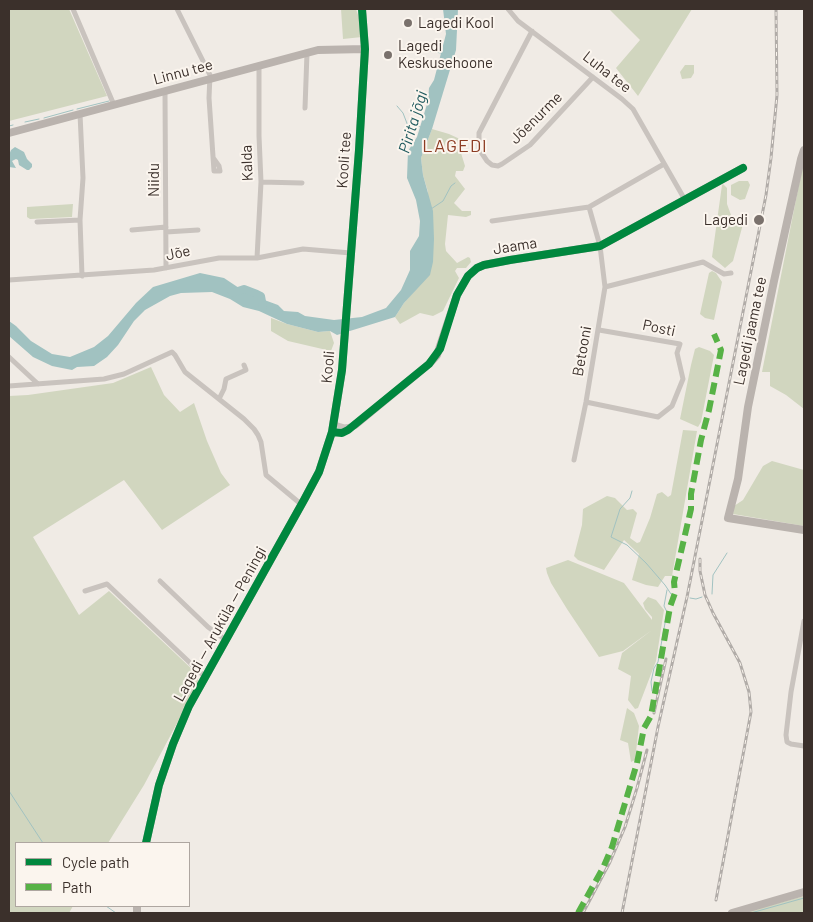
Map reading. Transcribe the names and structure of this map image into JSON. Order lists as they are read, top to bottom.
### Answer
{
  "streets": {
    "street": [
      "Linnu tee",
      "Luha tee",
      "Jõenurme",
      "Kooli tee",
      "Kalda",
      "Niidu",
      "Jaama",
      "Jõe",
      "Posti",
      "Lagedi jaama tee",
      "Betooni",
      "Kooli",
      "Lagedi — Aruküla — Peningi"
    ]
  },
  "crossings": [
    ["Linnu tee", "Kooli tee"],
    ["Linnu tee", "Kalda"],
    ["Linnu tee", "Niidu"],
    ["Luha tee", "Jõenurme"],
    ["Luha tee", "Jaama"],
    ["Kooli tee", "Jõe"],
    ["Kooli tee", "Kooli"],
    ["Kalda", "Jõe"],
    ["Niidu", "Jõe"],
    ["Jaama", "Betooni"],
    ["Jaama", "Kooli"],
    ["Jaama", "Lagedi — Aruküla — Peningi"],
    ["Posti", "Betooni"],
    ["Kooli", "Lagedi — Aruküla — Peningi"]
  ],
  "districts": ["LAGEDI"],
  "water": ["Pirita jõgi"],
  "places": ["Lagedi Kool", "Lagedi Keskusehoone", "Lagedi"],
  "legend": ["Cycle path", "Path"]
}
